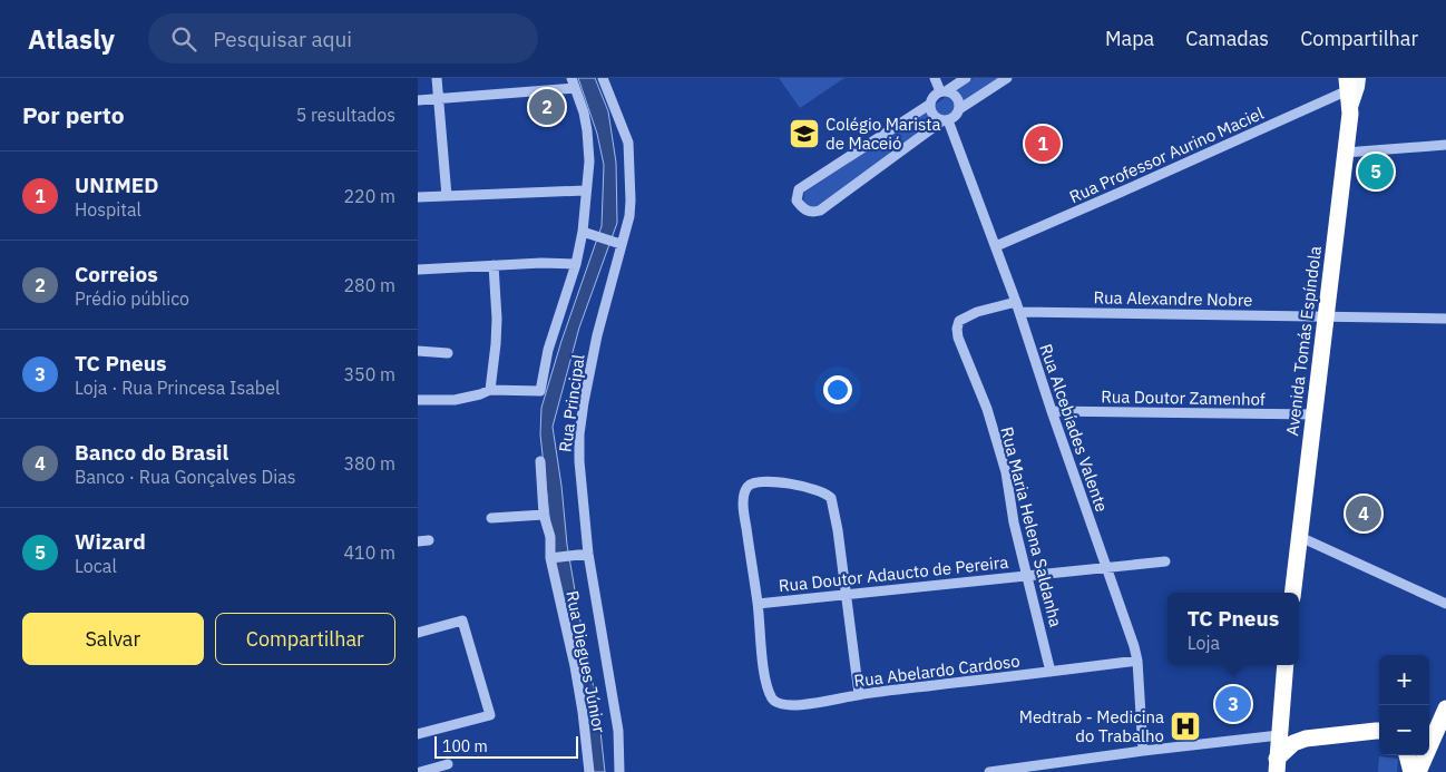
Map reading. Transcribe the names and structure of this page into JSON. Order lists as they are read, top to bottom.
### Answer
{
  "streets": {
    "highway": ["Avenida Tomás Espíndola"],
    "street": [
      "Rua Professor Aurino Maciel",
      "Rua Alexandre Nobre",
      "Rua Doutor Zamenhof",
      "Rua Principal",
      "Rua Alcebíades Valente",
      "Rua Maria Helena Saldanha",
      "Rua Doutor Adaucto de Pereira",
      "Rua Diegues Júnior",
      "Rua Abelardo Cardoso"
    ]
  },
  "crossings": [
    ["Rua Professor Aurino Maciel", "Avenida Tomás Espíndola"],
    ["Rua Professor Aurino Maciel", "Rua Alcebíades Valente"],
    ["Rua Alexandre Nobre", "Avenida Tomás Espíndola"],
    ["Rua Alexandre Nobre", "Rua Alcebíades Valente"],
    ["Rua Alexandre Nobre", "Rua Maria Helena Saldanha"],
    ["Avenida Tomás Espíndola", "Rua Doutor Zamenhof"],
    ["Rua Doutor Zamenhof", "Rua Alcebíades Valente"],
    ["Rua Alcebíades Valente", "Rua Maria Helena Saldanha"],
    ["Rua Alcebíades Valente", "Rua Doutor Adaucto de Pereira"],
    ["Rua Alcebíades Valente", "Rua Abelardo Cardoso"],
    ["Rua Maria Helena Saldanha", "Rua Doutor Adaucto de Pereira"],
    ["Rua Maria Helena Saldanha", "Rua Abelardo Cardoso"],
    ["Rua Doutor Adaucto de Pereira", "Rua Abelardo Cardoso"]
  ],
  "places": {
    "school or university": ["Colégio Marista de Maceió"],
    "hospital": ["Medtrab - Medicina do Trabalho"]
  },
  "scale_bar": "100 m",
  "page": {
    "header": "Atlasly",
    "search": "Pesquisar aqui",
    "nav": ["Mapa", "Camadas", "Compartilhar"],
    "heading": ["Por perto", "5 resultados"],
    "pins": [
      "2",
      "1",
      "5",
      "4",
      "3"
    ],
    "list": [
      {
        "mark": "1",
        "name": "UNIMED",
        "note": "Hospital",
        "value": "220 m"
      },
      {
        "mark": "2",
        "name": "Correios",
        "note": "Prédio público",
        "value": "280 m"
      },
      {
        "mark": "3",
        "name": "TC Pneus",
        "note": "Loja · Rua Princesa Isabel",
        "value": "350 m"
      },
      {
        "mark": "4",
        "name": "Banco do Brasil",
        "note": "Banco · Rua Gonçalves Dias",
        "value": "380 m"
      },
      {
        "mark": "5",
        "name": "Wizard",
        "note": "Local",
        "value": "410 m"
      }
    ],
    "popup": ["TC Pneus", "Loja"],
    "buttons": ["Salvar", "Compartilhar"],
    "map_buttons": ["+", "−"],
    "scale": "100 m"
  }
}
